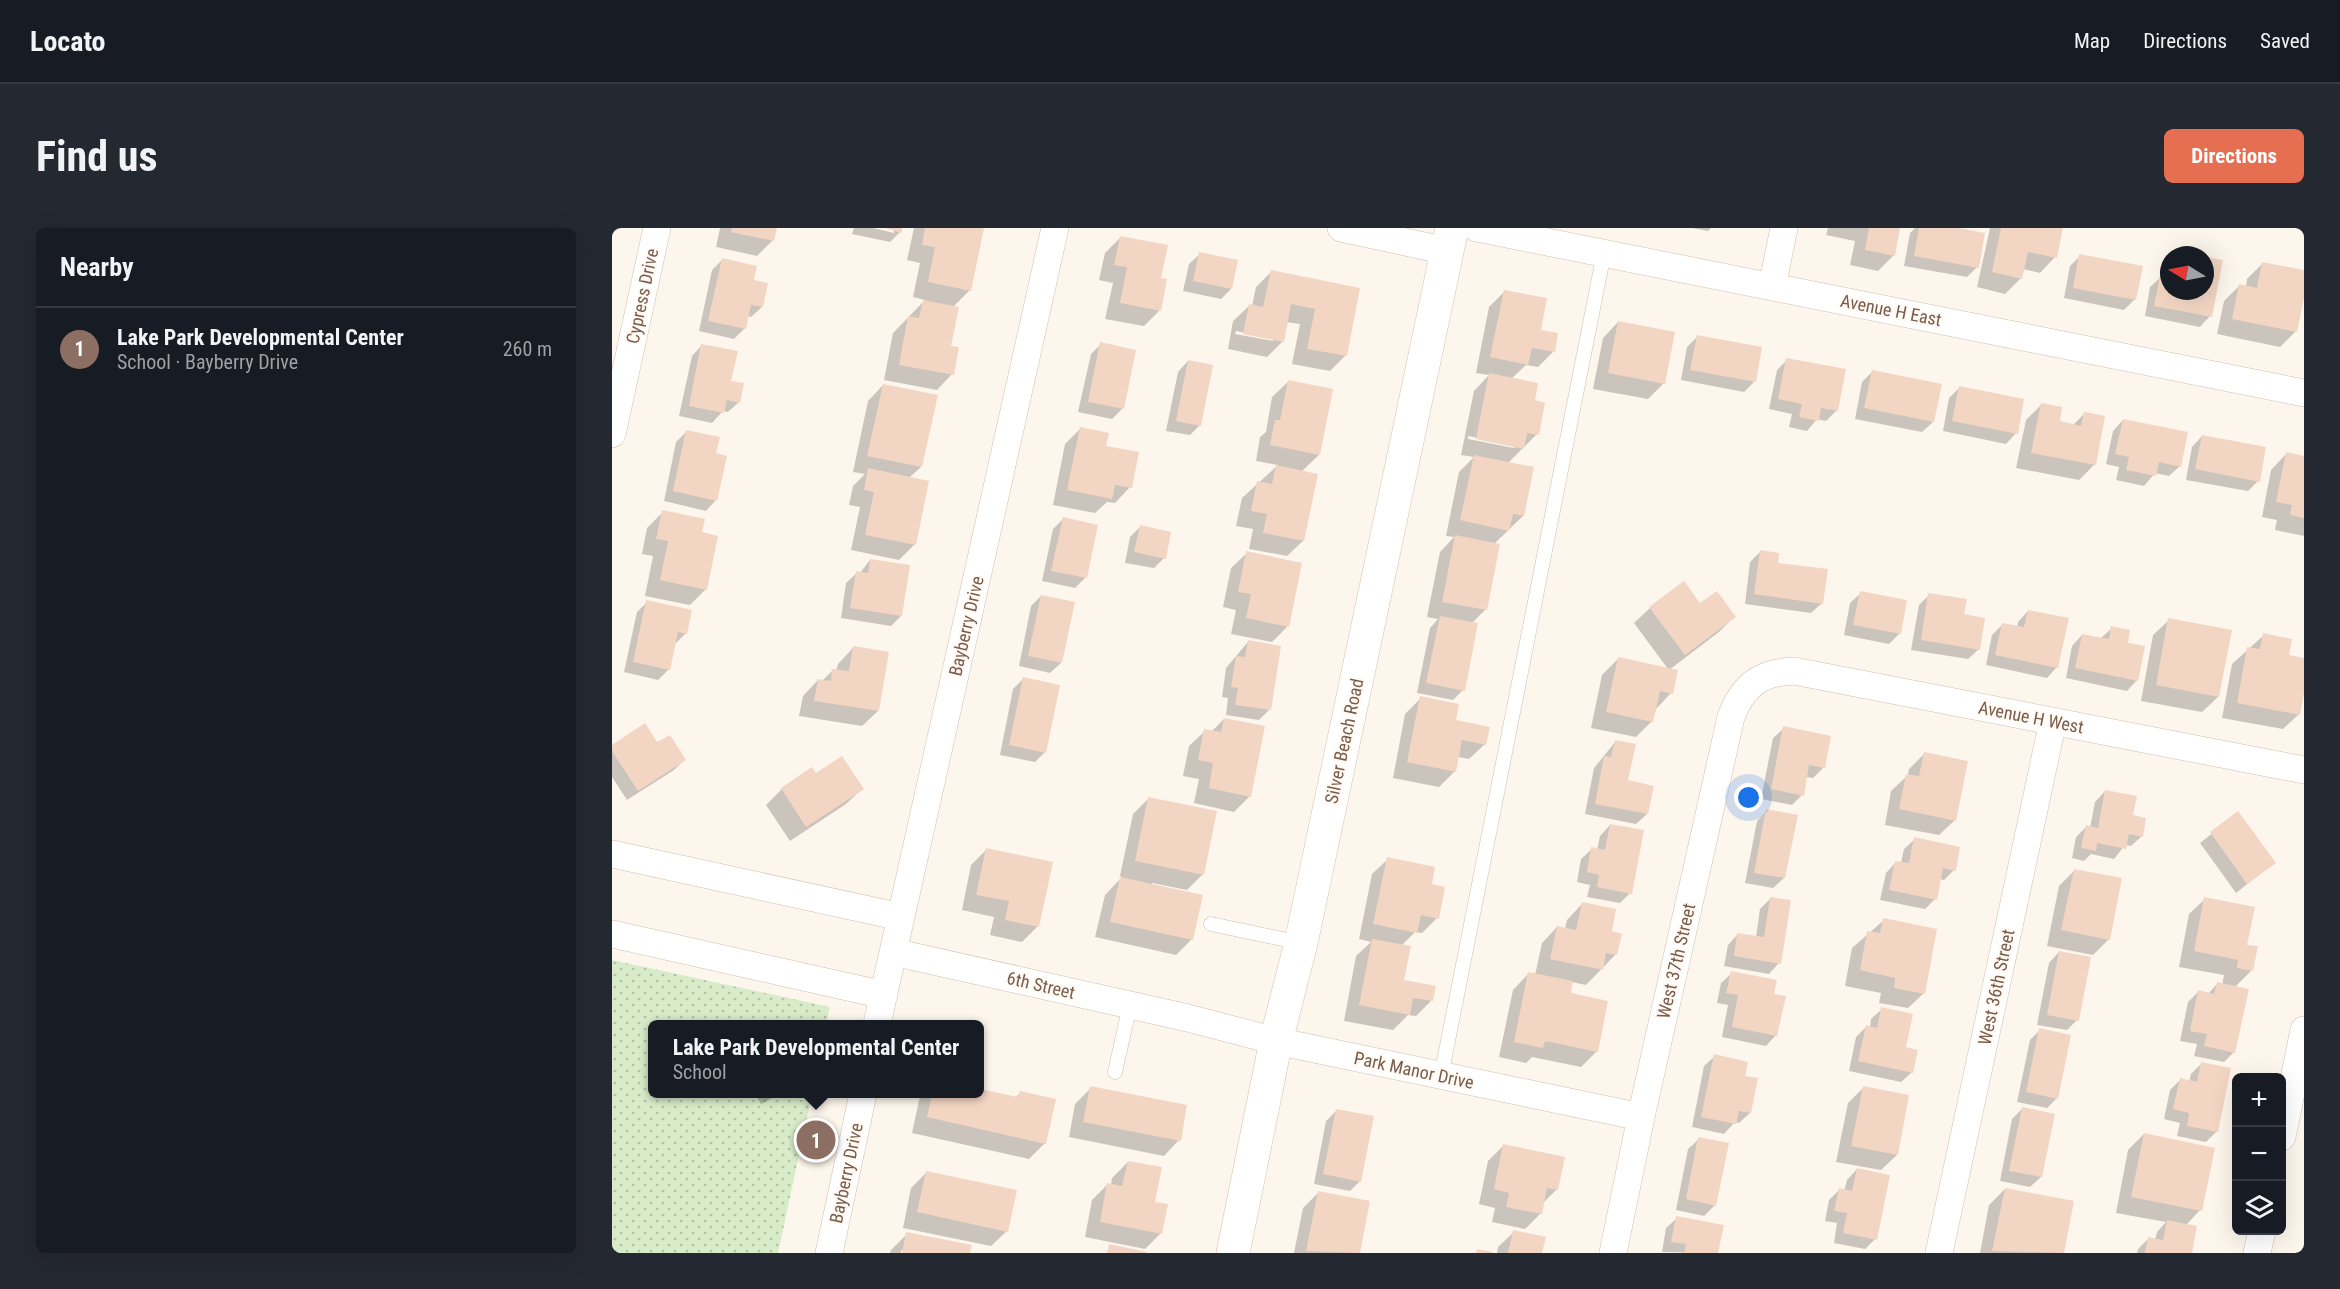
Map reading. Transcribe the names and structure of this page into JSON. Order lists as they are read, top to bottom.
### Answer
{
  "streets": {
    "street": [
      "Cypress Drive",
      "Avenue H East",
      "Bayberry Drive",
      "Avenue H West",
      "Silver Beach Road",
      "West 37th Street",
      "6th Street",
      "West 36th Street",
      "Park Manor Drive"
    ]
  },
  "crossings": [
    ["Bayberry Drive", "6th Street"],
    ["Avenue H West", "West 37th Street"],
    ["Avenue H West", "West 36th Street"],
    ["Silver Beach Road", "Park Manor Drive"],
    ["West 37th Street", "Park Manor Drive"],
    ["6th Street", "Park Manor Drive"]
  ],
  "north": "left",
  "page": {
    "header": "Locato",
    "nav": ["Map", "Directions", "Saved"],
    "buttons": "Directions",
    "title": "Find us",
    "heading": "Nearby",
    "list": [
      {
        "mark": "1",
        "name": "Lake Park Developmental Center",
        "note": "School · Bayberry Drive",
        "value": "260 m"
      }
    ],
    "popup": ["Lake Park Developmental Center", "School"],
    "map_buttons": ["+", "−"],
    "pins": "1"
  }
}
